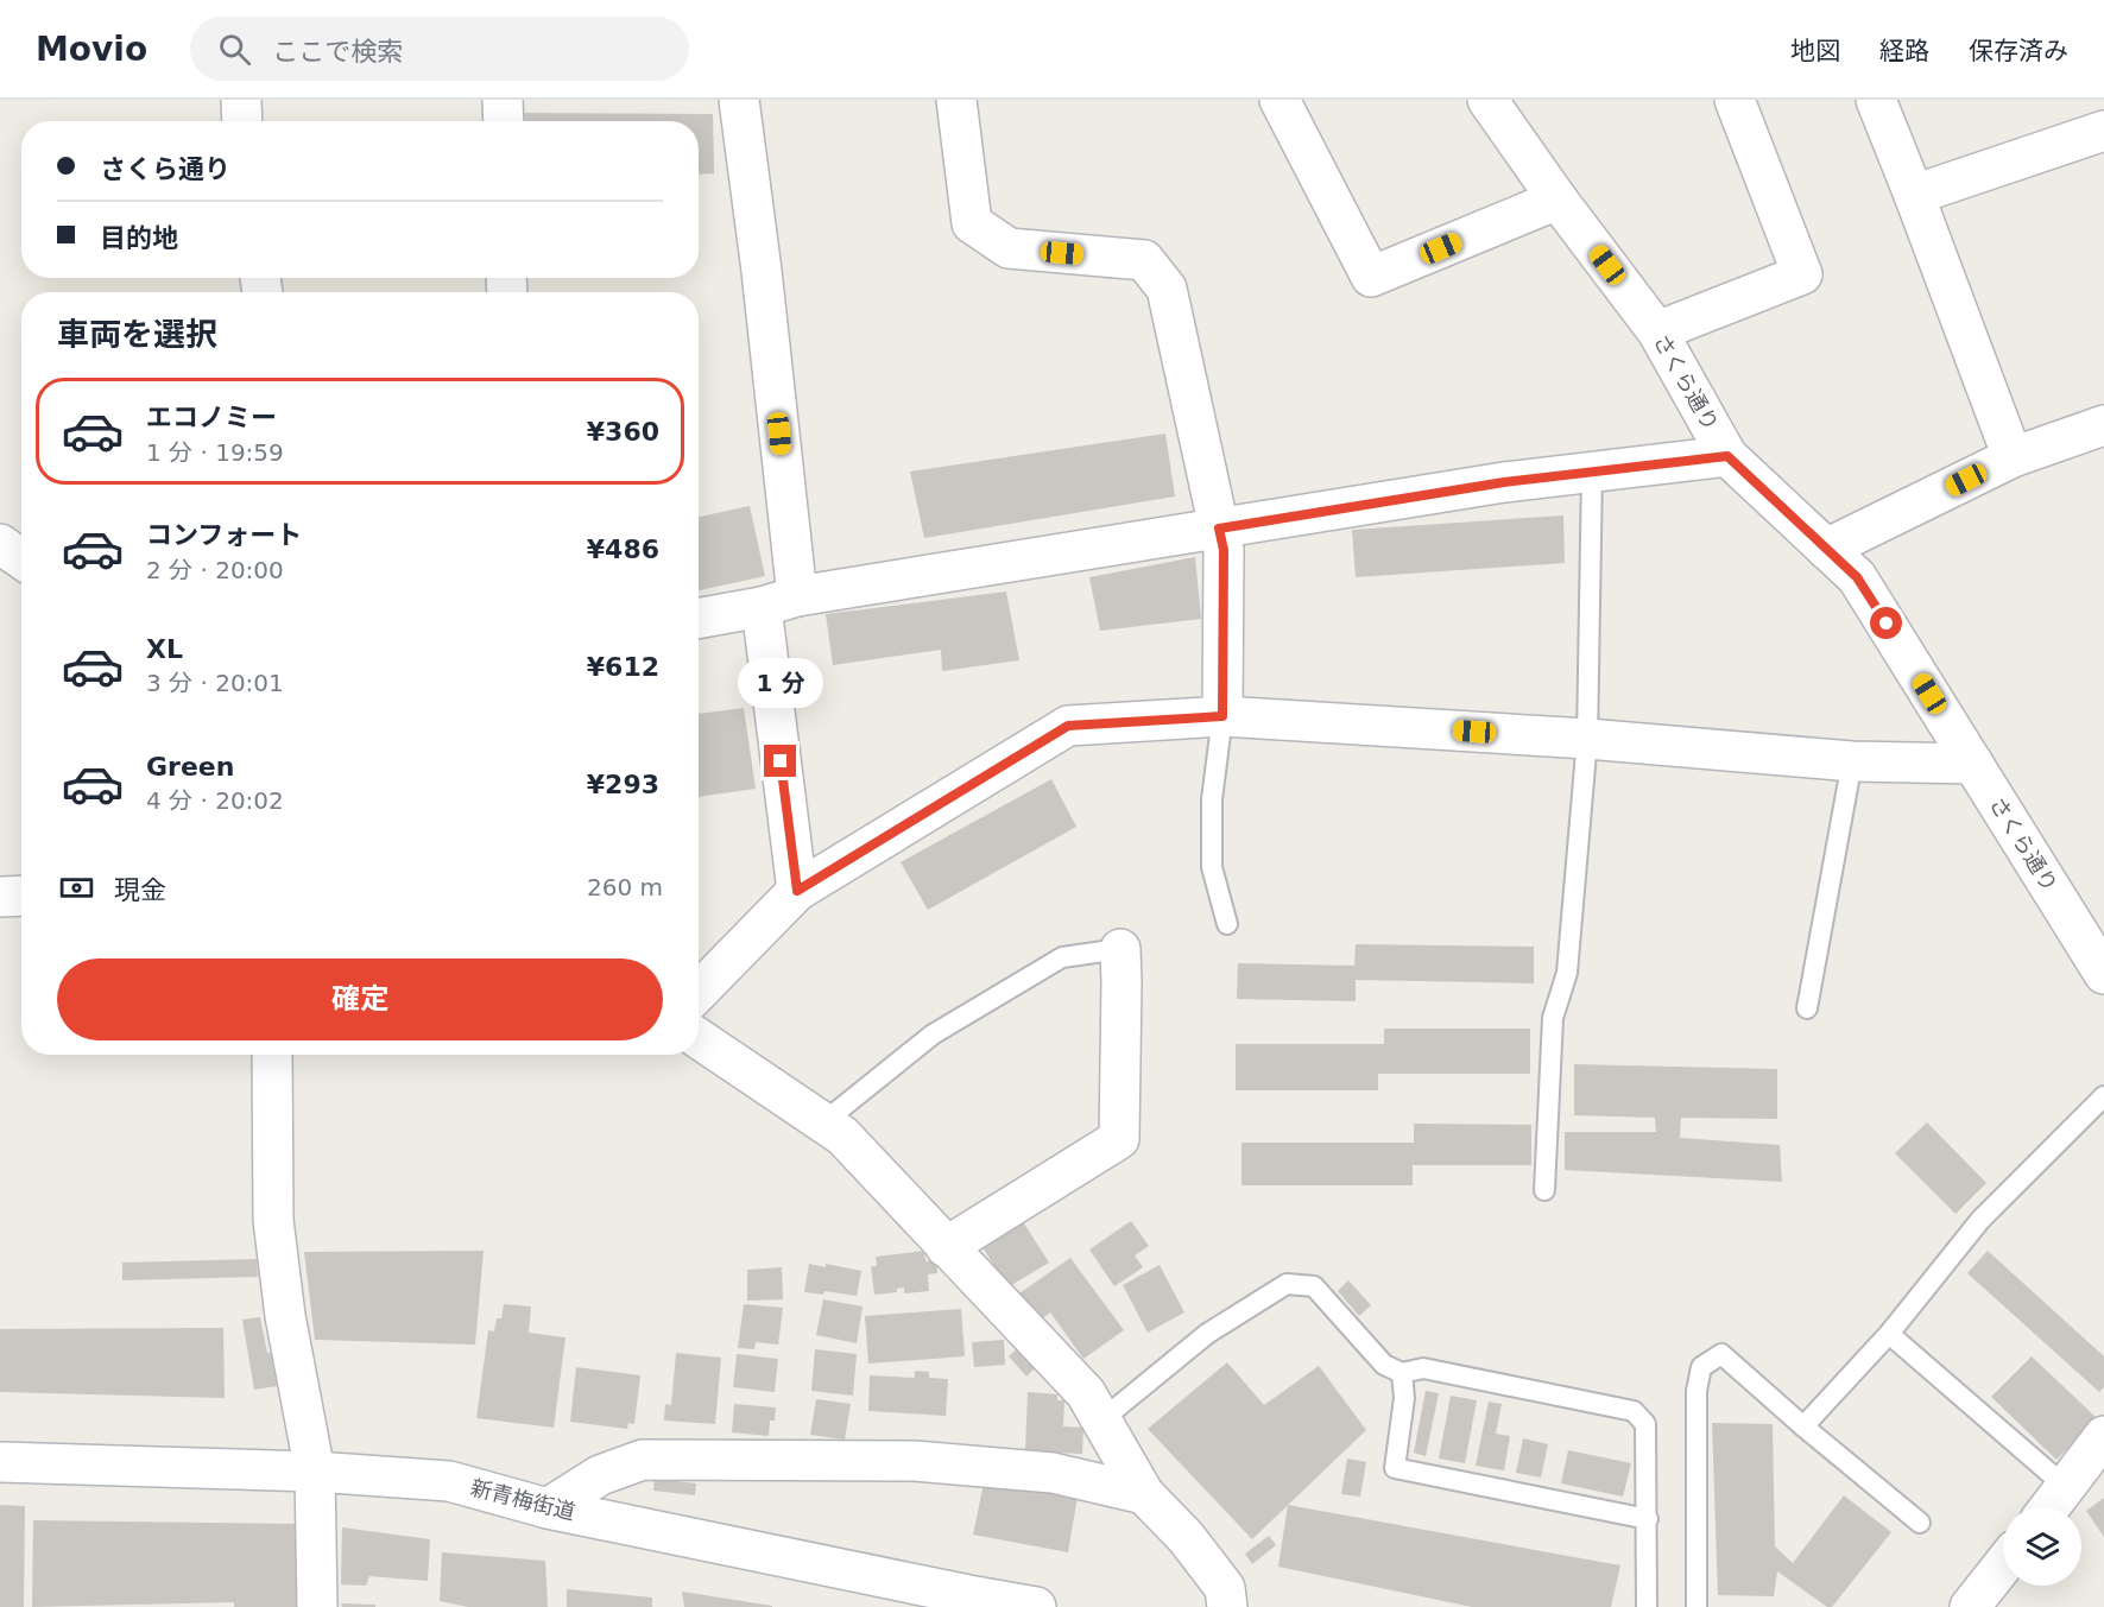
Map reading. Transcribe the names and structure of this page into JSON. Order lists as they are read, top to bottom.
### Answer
{
  "streets": {
    "street": ["さくら通り", "新青梅街道"]
  },
  "page": {
    "header": "Movio",
    "search": "ここで検索",
    "nav": ["地図", "経路", "保存済み"],
    "banner": ["さくら通り", "目的地"],
    "heading": "車両を選択",
    "list": [
      {
        "name": "エコノミー",
        "note": "1 分 · 19:59",
        "value": "¥360"
      },
      {
        "name": "コンフォート",
        "note": "2 分 · 20:00",
        "value": "¥486"
      },
      {
        "name": "XL",
        "note": "3 分 · 20:01",
        "value": "¥612"
      },
      {
        "name": "Green",
        "note": "4 分 · 20:02",
        "value": "¥293"
      }
    ],
    "bubble": "1 分",
    "pay": ["現金", "260 m"],
    "buttons": "確定"
  }
}
